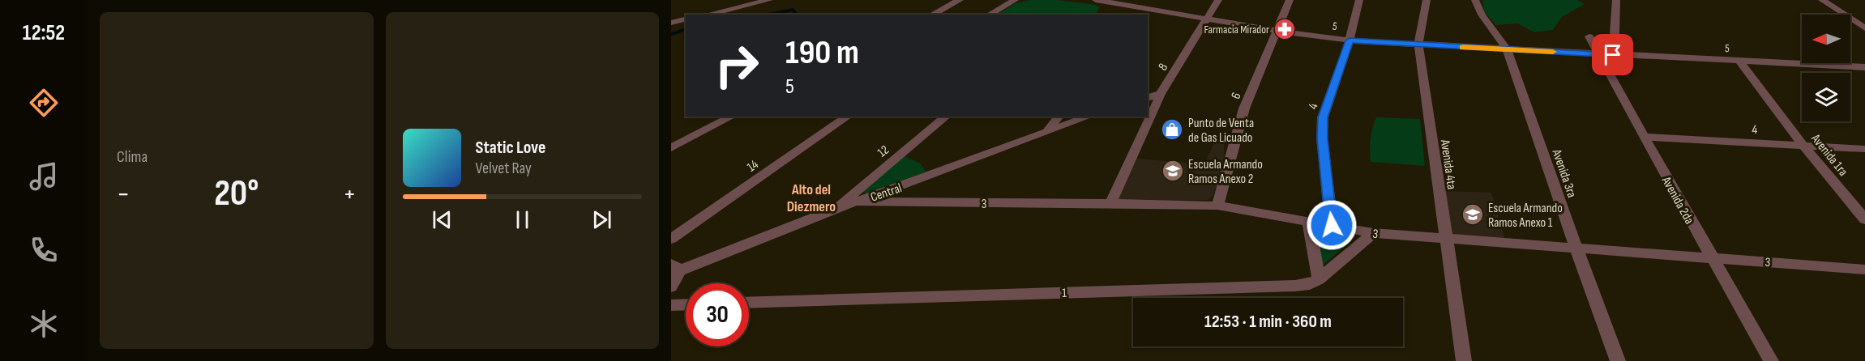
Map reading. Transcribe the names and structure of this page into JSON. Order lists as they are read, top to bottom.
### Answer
{
  "streets": {
    "street": [
      "5",
      "8",
      "6",
      "4",
      "12",
      "Avenida 1ra",
      "Avenida 4ta",
      "14",
      "Avenida 3ra",
      "Central",
      "Avenida 2da",
      "3",
      "1"
    ]
  },
  "crossings": [
    ["5", "8"],
    ["5", "6"],
    ["5", "4"],
    ["5", "Avenida 1ra"],
    ["5", "Avenida 4ta"],
    ["5", "Avenida 3ra"],
    ["5", "Avenida 2da"],
    ["8", "3"],
    ["6", "3"],
    ["4", "Avenida 1ra"],
    ["4", "Avenida 2da"],
    ["4", "3"],
    ["12", "Central"],
    ["Avenida 4ta", "3"],
    ["Avenida 3ra", "3"],
    ["Central", "3"],
    ["Avenida 2da", "3"],
    ["3", "1"]
  ],
  "districts": ["Alto del Diezmero"],
  "places": {
    "pharmacy": ["Farmacia Mirador"],
    "shop": ["Punto de Venta de Gas Licuado"],
    "school or university": ["Escuela Armando Ramos Anexo 2", "Escuela Armando Ramos Anexo 1"]
  },
  "north": "left",
  "page": {
    "tabs": "12:52",
    "tile": "Clima",
    "turn": ["190 m", "5"],
    "song": ["Static Love", "Velvet Ray"],
    "heat": ["−", "20°", "+"],
    "limit": "30",
    "trip": "12:53 · 1 min · 360 m"
  }
}
